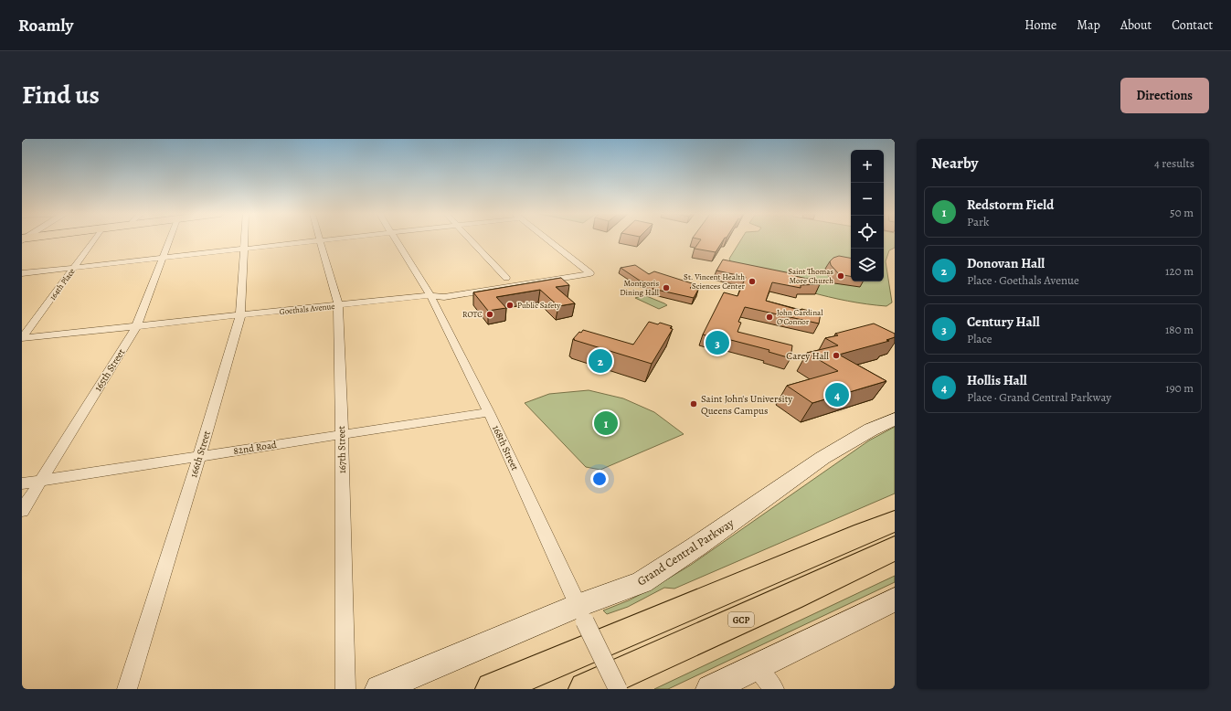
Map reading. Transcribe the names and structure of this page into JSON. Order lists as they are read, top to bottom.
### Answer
{
  "streets": {
    "highway": ["GCP"],
    "main road": ["Grand Central Parkway"],
    "street": [
      "164th Place",
      "Goethals Avenue",
      "165th Street",
      "82nd Road",
      "168th Street",
      "167th Street",
      "166th Street"
    ]
  },
  "crossings": [
    ["164th Place", "Goethals Avenue"],
    ["Goethals Avenue", "165th Street"],
    ["Goethals Avenue", "168th Street"],
    ["Goethals Avenue", "167th Street"],
    ["Goethals Avenue", "166th Street"],
    ["165th Street", "82nd Road"],
    ["82nd Road", "168th Street"],
    ["82nd Road", "167th Street"],
    ["82nd Road", "166th Street"],
    ["168th Street", "Grand Central Parkway"]
  ],
  "places": [
    "Saint Thomas More Church",
    "St. Vincent Health Sciences Center",
    "Montgoris Dining Hall",
    "Public Safety",
    "ROTC",
    "John Cardinal O'Connor",
    "Carey Hall",
    "Saint John's University Queens Campus"
  ],
  "page": {
    "header": "Roamly",
    "nav": [
      "Home",
      "Map",
      "About",
      "Contact"
    ],
    "title": "Find us",
    "buttons": "Directions",
    "heading": ["Nearby", "4 results"],
    "map_buttons": ["+", "−"],
    "list": [
      {
        "mark": "1",
        "name": "Redstorm Field",
        "note": "Park",
        "value": "50 m"
      },
      {
        "mark": "2",
        "name": "Donovan Hall",
        "note": "Place · Goethals Avenue",
        "value": "120 m"
      },
      {
        "mark": "3",
        "name": "Century Hall",
        "note": "Place",
        "value": "180 m"
      },
      {
        "mark": "4",
        "name": "Hollis Hall",
        "note": "Place · Grand Central Parkway",
        "value": "190 m"
      }
    ],
    "pins": [
      "3",
      "2",
      "4",
      "1"
    ]
  }
}
